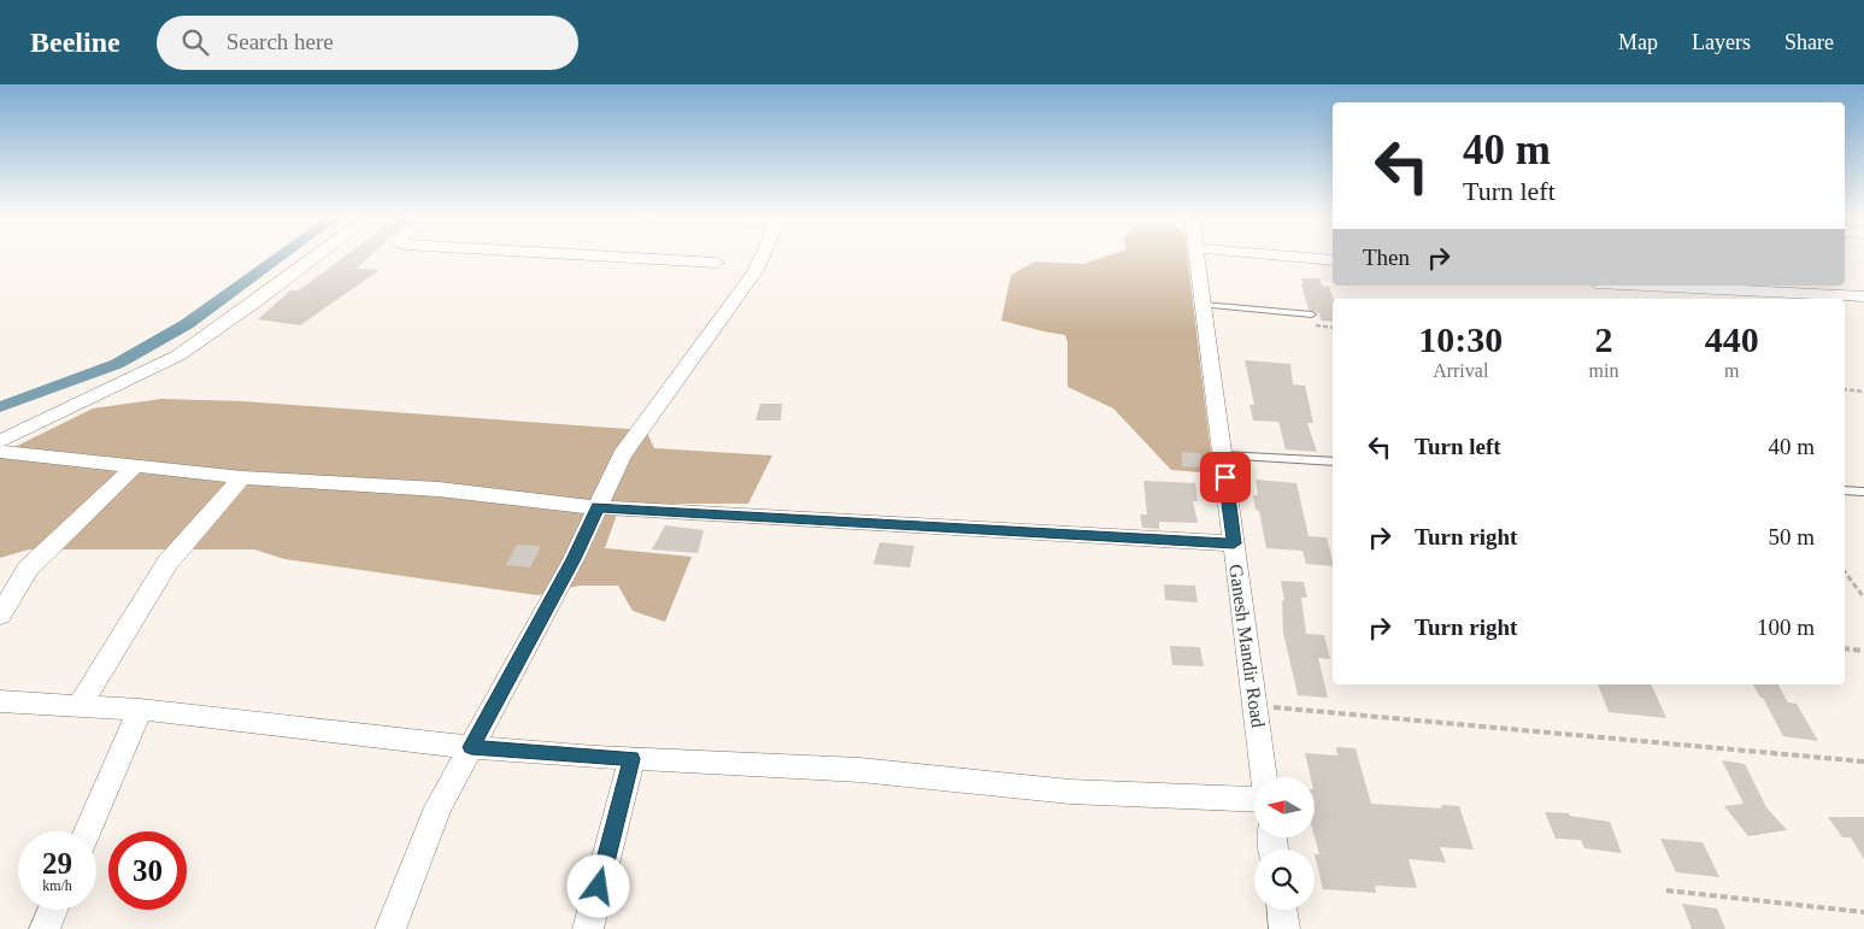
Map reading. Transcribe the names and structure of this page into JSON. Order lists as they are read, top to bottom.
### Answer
{
  "streets": {
    "street": ["Ganesh Mandir Road"]
  },
  "north": "left",
  "page": {
    "header": "Beeline",
    "search": "Search here",
    "nav": ["Map", "Layers", "Share"],
    "turn": ["40 m", "Turn left"],
    "then": "Then",
    "eta": [
      "10:30",
      "Arrival",
      "2",
      "min",
      "440",
      "m"
    ],
    "list": [
      {
        "name": "Turn left",
        "value": "40 m"
      },
      {
        "name": "Turn right",
        "value": "50 m"
      },
      {
        "name": "Turn right",
        "value": "100 m"
      }
    ],
    "speed": "29 km/h",
    "limit": "30"
  }
}
